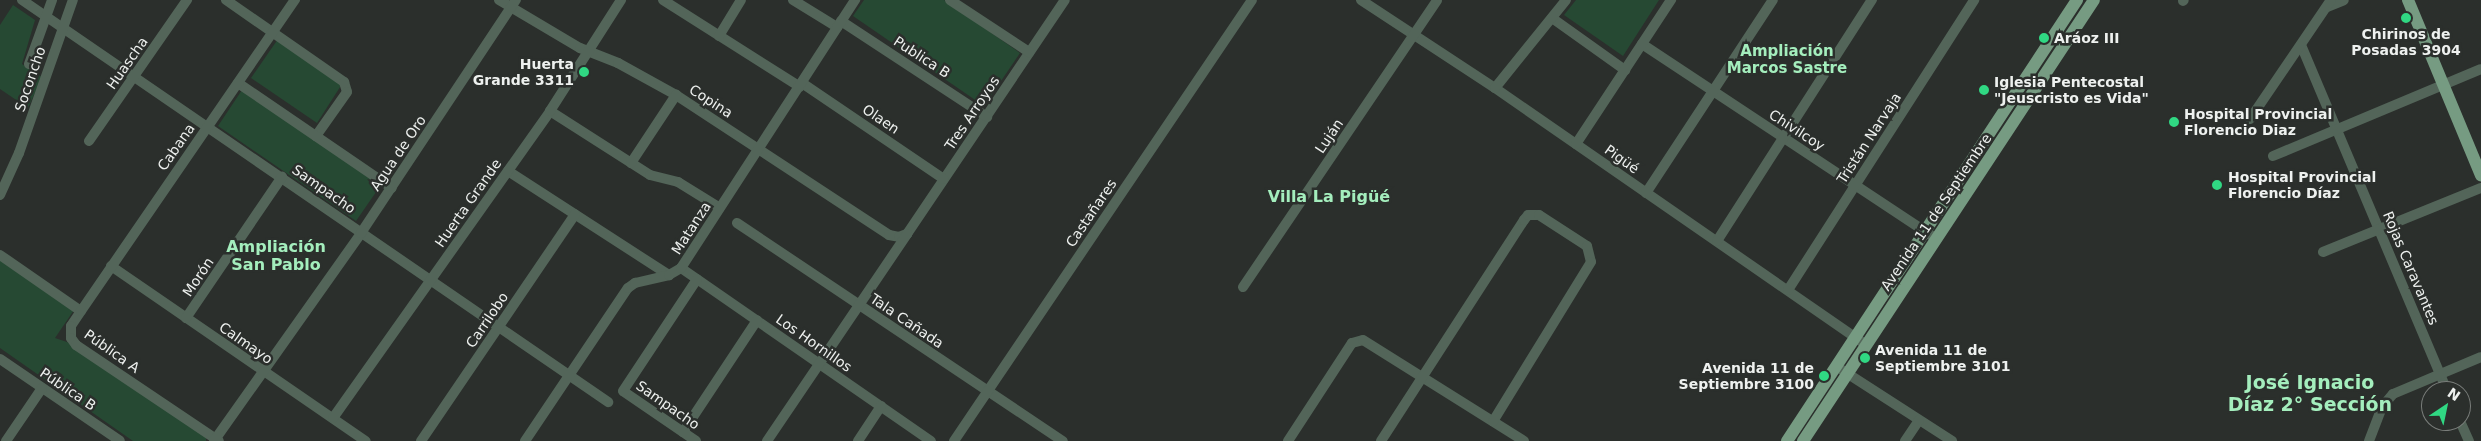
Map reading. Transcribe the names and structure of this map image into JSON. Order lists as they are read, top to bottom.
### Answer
{
  "streets": {
    "main road": ["Avenida 11 de Septiembre"],
    "street": [
      "Publica B",
      "Huascha",
      "Soconcho",
      "Copina",
      "Tres Arroyos",
      "Olaen",
      "Chivilcoy",
      "Luján",
      "Tristán Narvaja",
      "Cabana",
      "Agua de Oro",
      "Pigüé",
      "Sampacho",
      "Huerta Grande",
      "Castañares",
      "Matanza",
      "Rojas Caravantes",
      "Morón",
      "Carrilobo",
      "Tala Cañada",
      "Calmayo",
      "Los Hornillos",
      "Pública A",
      "Pública B"
    ]
  },
  "crossings": [
    ["Publica B", "Tres Arroyos"],
    ["Publica B", "Matanza"],
    ["Huascha", "Sampacho"],
    ["Soconcho", "Sampacho"],
    ["Copina", "Tres Arroyos"],
    ["Copina", "Agua de Oro"],
    ["Copina", "Huerta Grande"],
    ["Copina", "Matanza"],
    ["Tres Arroyos", "Olaen"],
    ["Tres Arroyos", "Tala Cañada"],
    ["Tres Arroyos", "Los Hornillos"],
    ["Olaen", "Matanza"],
    ["Chivilcoy", "Tristán Narvaja"],
    ["Chivilcoy", "Avenida 11 de Septiembre"],
    ["Luján", "Pigüé"],
    ["Tristán Narvaja", "Pigüé"],
    ["Cabana", "Sampacho"],
    ["Cabana", "Calmayo"],
    ["Cabana", "Pública A"],
    ["Agua de Oro", "Sampacho"],
    ["Agua de Oro", "Calmayo"],
    ["Agua de Oro", "Pública A"],
    ["Pigüé", "Avenida 11 de Septiembre"],
    ["Sampacho", "Huerta Grande"],
    ["Sampacho", "Matanza"],
    ["Sampacho", "Morón"],
    ["Sampacho", "Carrilobo"],
    ["Sampacho", "Los Hornillos"],
    ["Huerta Grande", "Calmayo"],
    ["Castañares", "Tala Cañada"],
    ["Matanza", "Los Hornillos"],
    ["Morón", "Calmayo"]
  ],
  "districts": [
    "Ampliación Marcos Sastre",
    "Villa La Pigüé",
    "Ampliación San Pablo",
    "José Ignacio Díaz 2° Sección"
  ],
  "places": [
    "Chirinos de Posadas 3904",
    "Aráoz III",
    "Huerta Grande 3311",
    "Iglesia Pentecostal \"Jeuscristo es Vida\"",
    "Hospital Provincial Florencio Diaz",
    "Hospital Provincial Florencio Díaz",
    "Avenida 11 de Septiembre 3101",
    "Avenida 11 de Septiembre 3100"
  ],
  "north": "top right"
}
